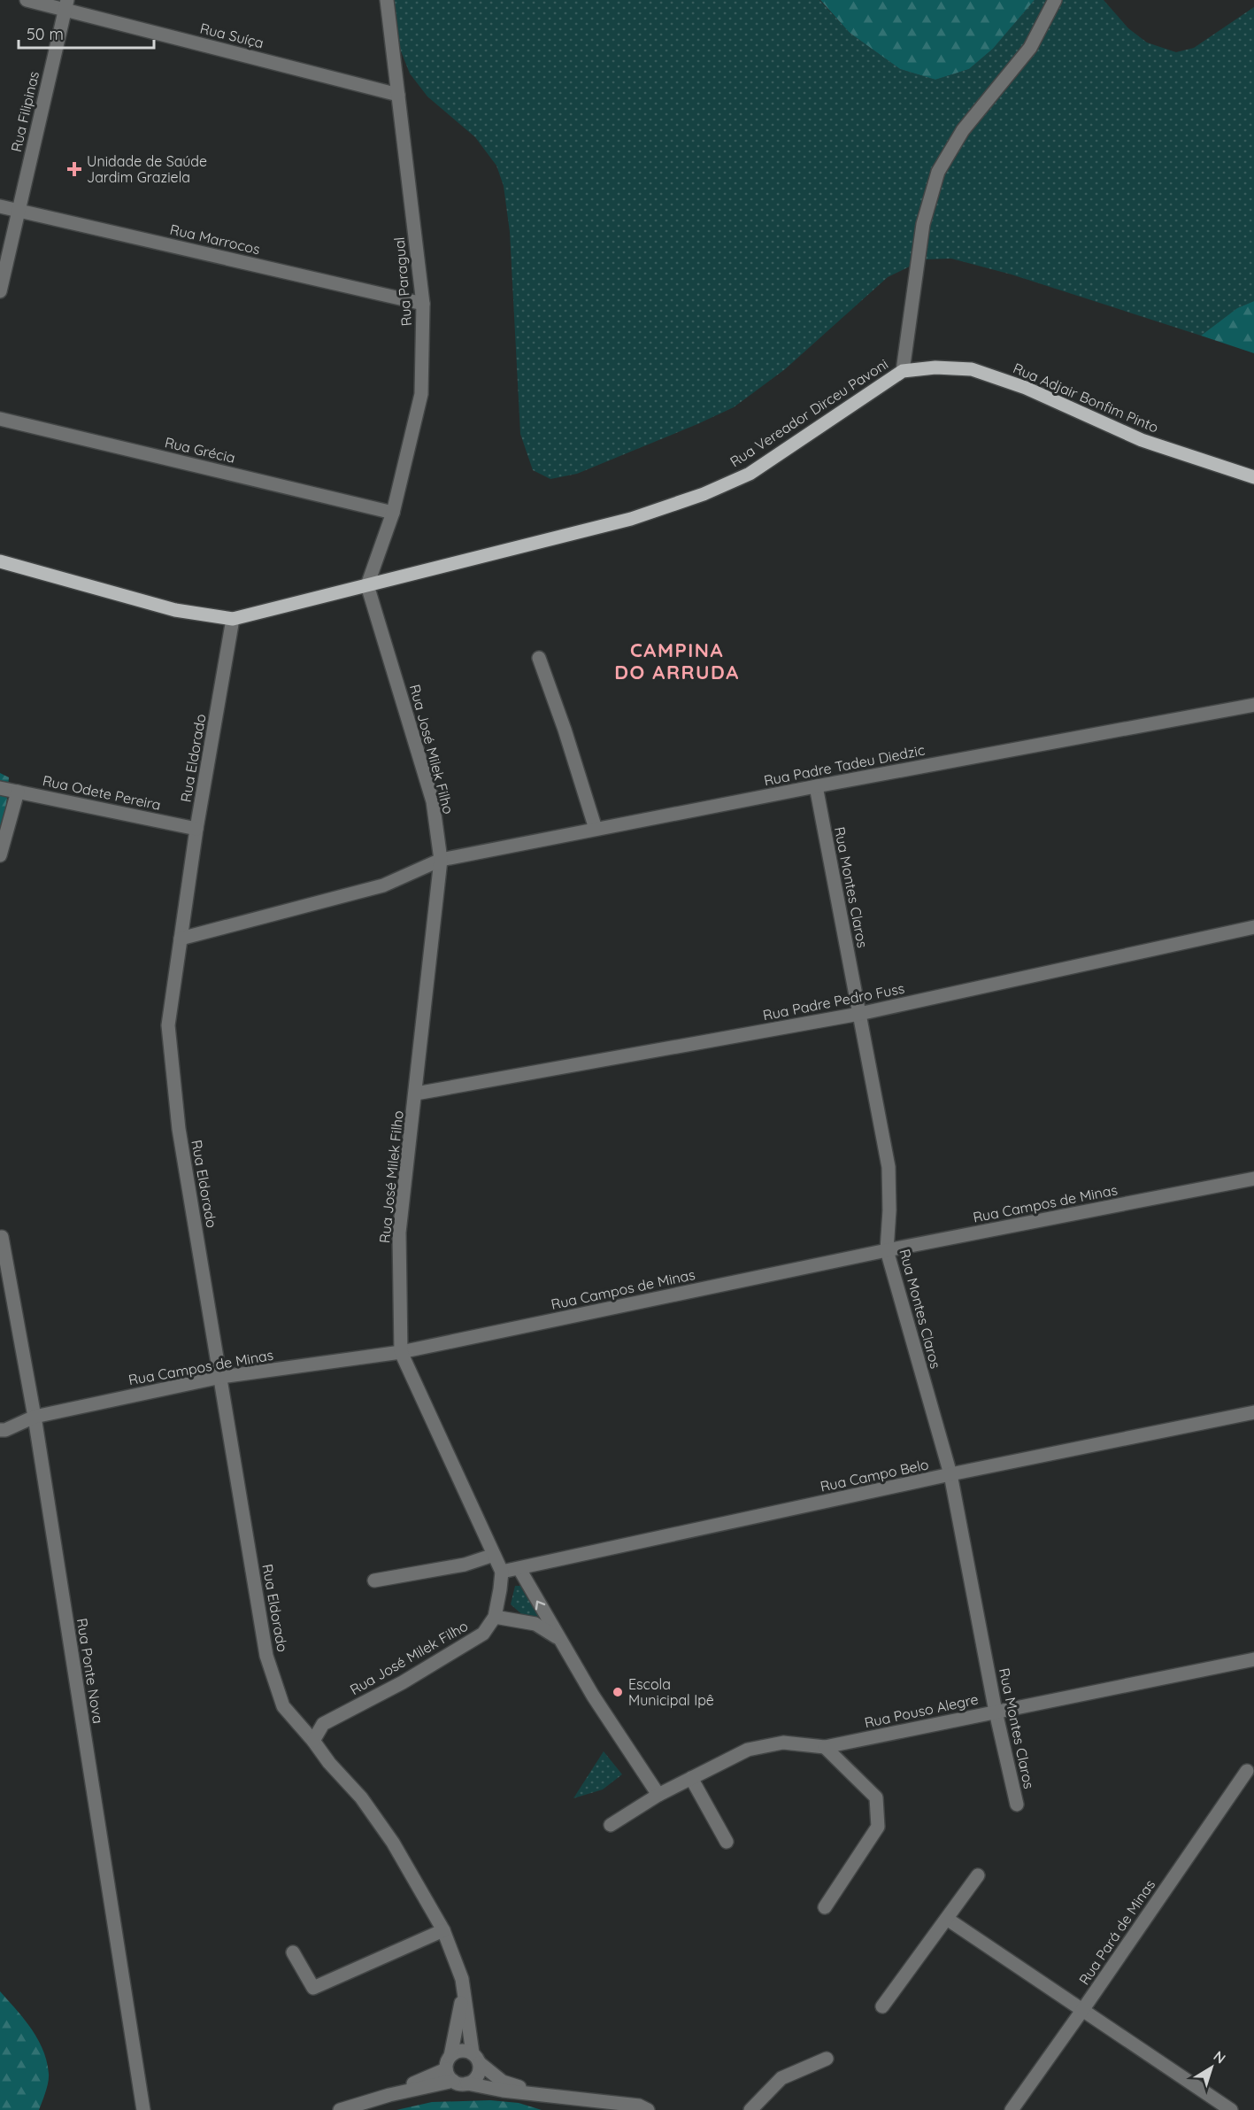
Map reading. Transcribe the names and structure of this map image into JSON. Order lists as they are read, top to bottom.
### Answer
{
  "streets": {
    "main road": ["Rua Adjair Bonfim Pinto", "Rua Vereador Dirceu Pavoni"],
    "street": [
      "Rua Suíça",
      "Rua Filipinas",
      "Rua Marrocos",
      "Rua Paragual",
      "Rua Grécia",
      "Rua José Milek Filho",
      "Rua Eldorado",
      "Rua Padre Tadeu Diedzic",
      "Rua Odete Pereira",
      "Rua Montes Claros",
      "Rua Padre Pedro Fuss",
      "Rua Campos de Minas",
      "Rua Campo Belo",
      "Rua Ponte Nova",
      "Rua Pouso Alegre",
      "Rua Pará de Minas"
    ]
  },
  "crossings": [
    ["Rua Suíça", "Rua Filipinas"],
    ["Rua Suíça", "Rua Paragual"],
    ["Rua Filipinas", "Rua Marrocos"],
    ["Rua Marrocos", "Rua Paragual"],
    ["Rua Paragual", "Rua Vereador Dirceu Pavoni"],
    ["Rua Paragual", "Rua Grécia"],
    ["Rua Paragual", "Rua José Milek Filho"],
    ["Rua Adjair Bonfim Pinto", "Rua Vereador Dirceu Pavoni"],
    ["Rua Vereador Dirceu Pavoni", "Rua José Milek Filho"],
    ["Rua José Milek Filho", "Rua Eldorado"],
    ["Rua José Milek Filho", "Rua Padre Tadeu Diedzic"],
    ["Rua José Milek Filho", "Rua Padre Pedro Fuss"],
    ["Rua José Milek Filho", "Rua Campos de Minas"],
    ["Rua José Milek Filho", "Rua Campo Belo"],
    ["Rua Eldorado", "Rua Padre Tadeu Diedzic"],
    ["Rua Eldorado", "Rua Odete Pereira"],
    ["Rua Eldorado", "Rua Campos de Minas"],
    ["Rua Padre Tadeu Diedzic", "Rua Montes Claros"],
    ["Rua Montes Claros", "Rua Padre Pedro Fuss"],
    ["Rua Montes Claros", "Rua Campos de Minas"],
    ["Rua Montes Claros", "Rua Campo Belo"],
    ["Rua Montes Claros", "Rua Pouso Alegre"],
    ["Rua Campos de Minas", "Rua Ponte Nova"]
  ],
  "districts": ["CAMPINA DO ARRUDA"],
  "places": {
    "health": ["Unidade de Saúde Jardim Graziela"],
    "other": ["Escola Municipal Ipê"]
  },
  "scale_bar": "50 m",
  "north": "top right"
}
